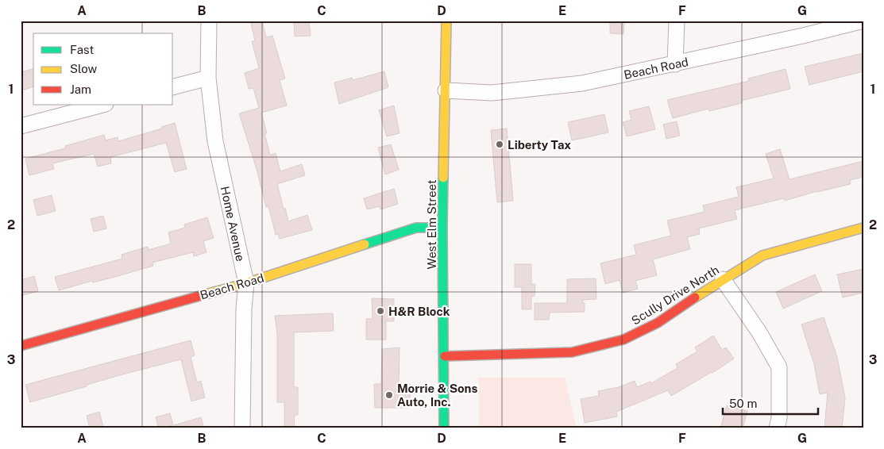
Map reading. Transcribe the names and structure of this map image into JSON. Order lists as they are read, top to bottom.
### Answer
{
  "streets": {
    "street": [
      "Beach Road",
      "Home Avenue",
      "West Elm Street",
      "Scully Drive North"
    ]
  },
  "crossings": [
    ["Beach Road", "Home Avenue"],
    ["Beach Road", "West Elm Street"],
    ["West Elm Street", "Scully Drive North"]
  ],
  "places": ["Liberty Tax", "H&R Block", "Morrie & Sons Auto, Inc."],
  "legend": ["Fast", "Slow", "Jam"],
  "scale_bar": "50 m",
  "grid": {
    "columns": [
      "A",
      "B",
      "C",
      "D",
      "E",
      "F",
      "G"
    ],
    "rows": ["1", "2", "3"]
  }
}
